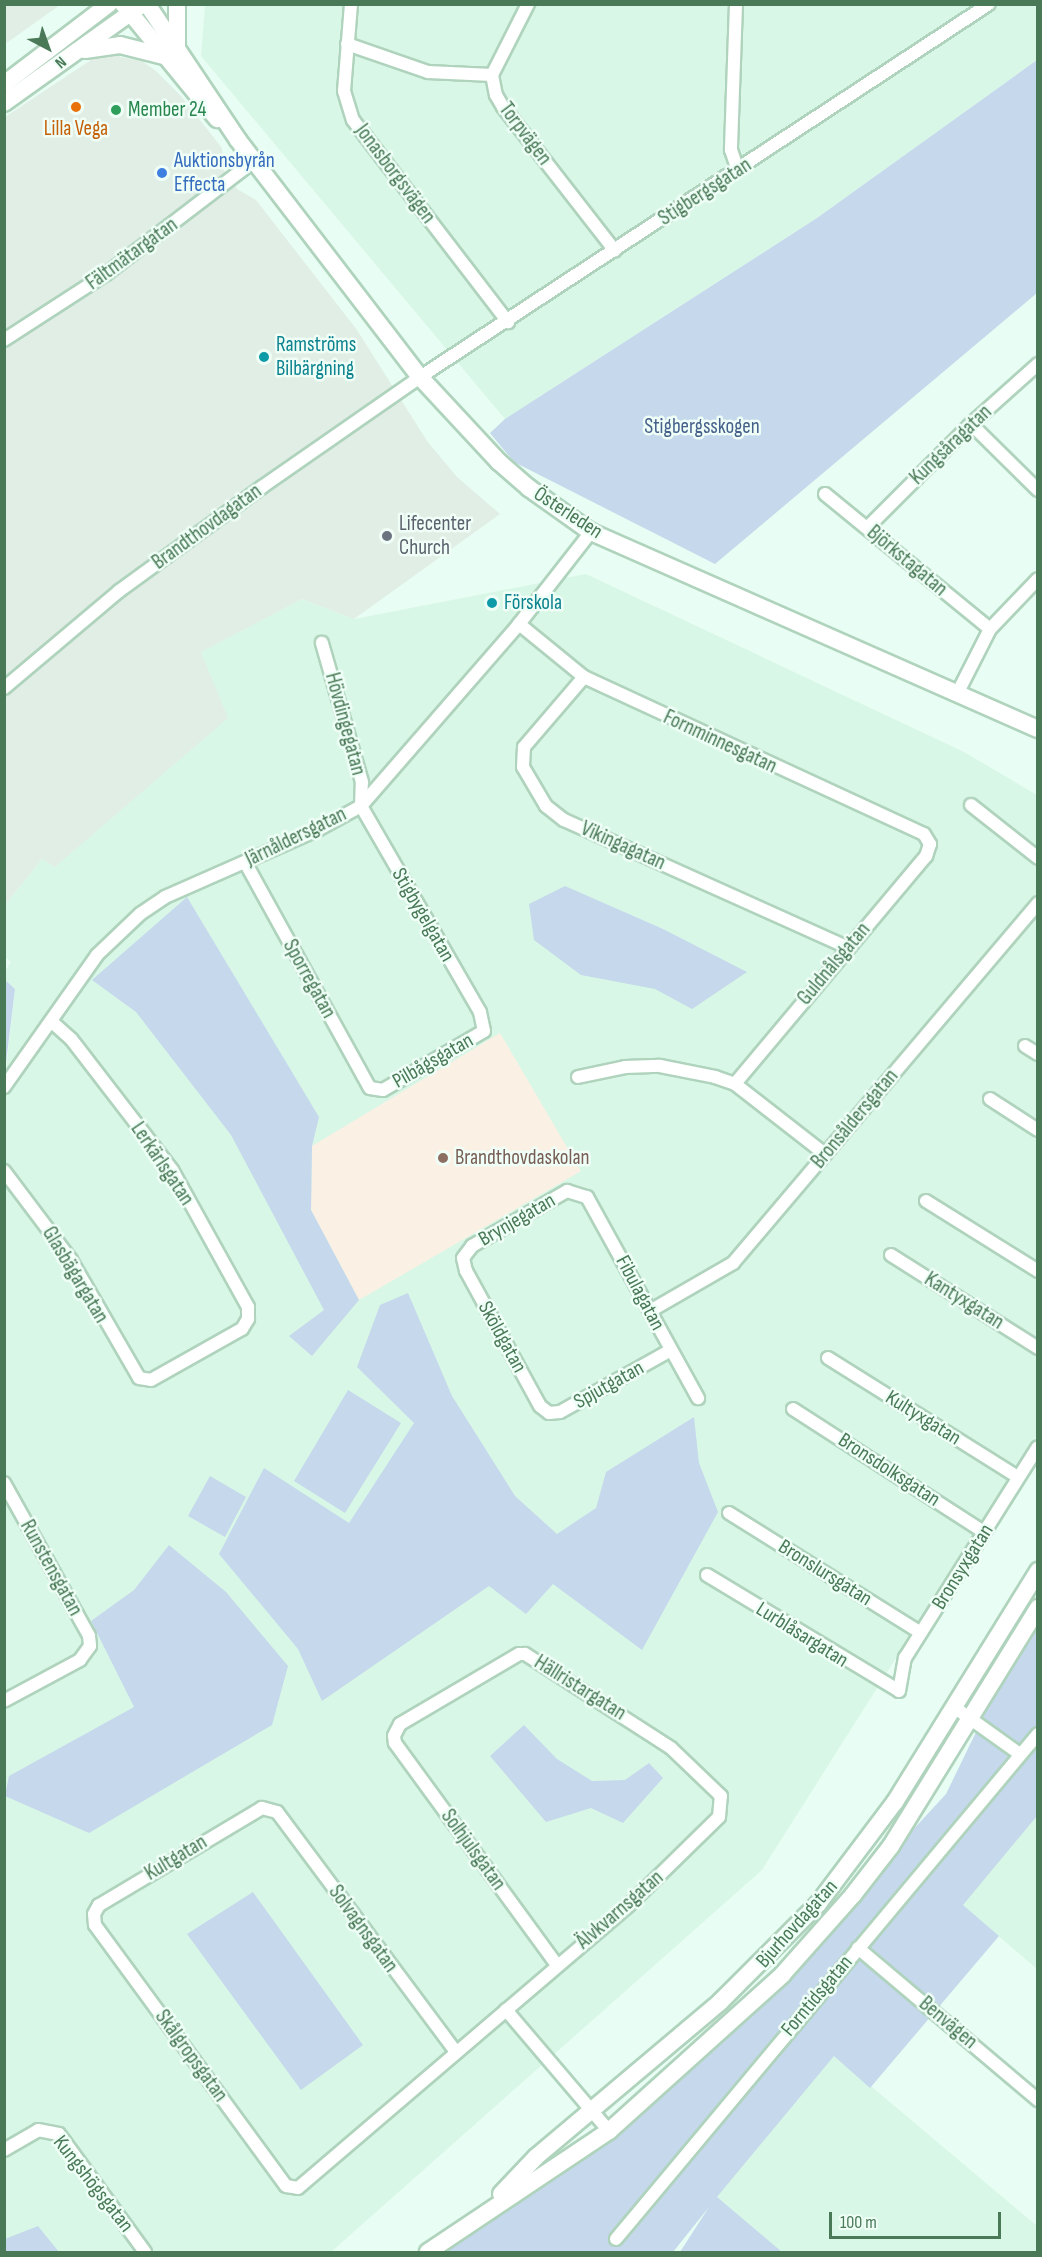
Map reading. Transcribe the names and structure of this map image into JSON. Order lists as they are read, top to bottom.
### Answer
{
  "streets": {
    "main road": ["Österleden", "Bjurhovdagatan"],
    "street": [
      "Torpvägen",
      "Jonasborgsvägen",
      "Stigbergsgatan",
      "Fältmätargatan",
      "Kungsåragatan",
      "Brandthovdagatan",
      "Björkstagatan",
      "Hövdingegatan",
      "Fornminnesgatan",
      "Järnåldersgatan",
      "Vikingagatan",
      "Stigbygelgatan",
      "Guldnålsgatan",
      "Sporregatan",
      "Pilbågsgatan",
      "Bronsåldersgatan",
      "Lerkärlsgatan",
      "Brynjegatan",
      "Glasbägargatan",
      "Fibulagatan",
      "Kantyxgatan",
      "Sköldgatan",
      "Spjutgatan",
      "Kultyxgatan",
      "Bronsdolksgatan",
      "Bronsyxgatan",
      "Runstensgatan",
      "Bronslursgatan",
      "Lurblåsargatan",
      "Hällristargatan",
      "Solhjulsgatan",
      "Kultgatan",
      "Älvkvarnsgatan",
      "Solvagnsgatan",
      "Forntidsgatan",
      "Benvägen",
      "Skålgropsgatan",
      "Kungshögsgatan"
    ]
  },
  "crossings": [
    ["Torpvägen", "Jonasborgsvägen"],
    ["Torpvägen", "Stigbergsgatan"],
    ["Jonasborgsvägen", "Stigbergsgatan"],
    ["Stigbergsgatan", "Österleden"],
    ["Stigbergsgatan", "Brandthovdagatan"],
    ["Fältmätargatan", "Österleden"],
    ["Kungsåragatan", "Björkstagatan"],
    ["Österleden", "Brandthovdagatan"],
    ["Österleden", "Järnåldersgatan"],
    ["Hövdingegatan", "Järnåldersgatan"],
    ["Hövdingegatan", "Stigbygelgatan"],
    ["Fornminnesgatan", "Järnåldersgatan"],
    ["Fornminnesgatan", "Vikingagatan"],
    ["Fornminnesgatan", "Guldnålsgatan"],
    ["Järnåldersgatan", "Stigbygelgatan"],
    ["Järnåldersgatan", "Sporregatan"],
    ["Järnåldersgatan", "Lerkärlsgatan"],
    ["Vikingagatan", "Guldnålsgatan"],
    ["Stigbygelgatan", "Pilbågsgatan"],
    ["Sporregatan", "Pilbågsgatan"],
    ["Bronsåldersgatan", "Fibulagatan"],
    ["Lerkärlsgatan", "Glasbägargatan"],
    ["Brynjegatan", "Fibulagatan"],
    ["Brynjegatan", "Sköldgatan"],
    ["Fibulagatan", "Spjutgatan"],
    ["Sköldgatan", "Spjutgatan"],
    ["Kultyxgatan", "Bronsyxgatan"],
    ["Bronsdolksgatan", "Bronsyxgatan"],
    ["Bronsyxgatan", "Bronslursgatan"],
    ["Bronsyxgatan", "Lurblåsargatan"],
    ["Hällristargatan", "Solhjulsgatan"],
    ["Hällristargatan", "Älvkvarnsgatan"],
    ["Solhjulsgatan", "Älvkvarnsgatan"],
    ["Kultgatan", "Solvagnsgatan"],
    ["Kultgatan", "Skålgropsgatan"],
    ["Älvkvarnsgatan", "Solvagnsgatan"],
    ["Älvkvarnsgatan", "Skålgropsgatan"],
    ["Forntidsgatan", "Benvägen"]
  ],
  "parks": ["Stigbergsskogen"],
  "places": [
    "Lilla Vega",
    "Member 24",
    "Auktionsbyrån Effecta",
    "Ramströms Bilbärgning",
    "Lifecenter Church",
    "Förskola",
    "Brandthovdaskolan"
  ],
  "scale_bar": "100 m",
  "north": "bottom right"
}
